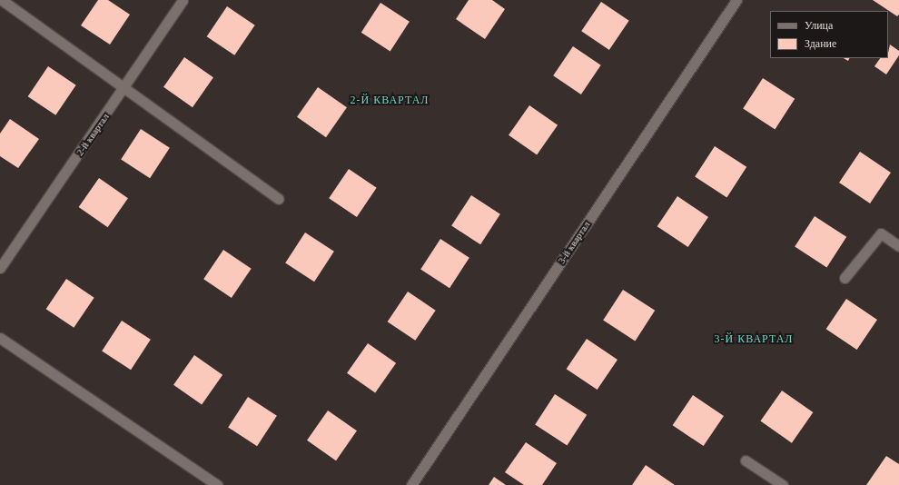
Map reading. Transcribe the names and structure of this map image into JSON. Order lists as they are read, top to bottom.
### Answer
{
  "streets": {
    "street": ["2-й квартал", "3-й квартал"]
  },
  "districts": ["2-Й КВАРТАЛ", "3-Й КВАРТАЛ"],
  "legend": ["Улица", "Здание"]
}
